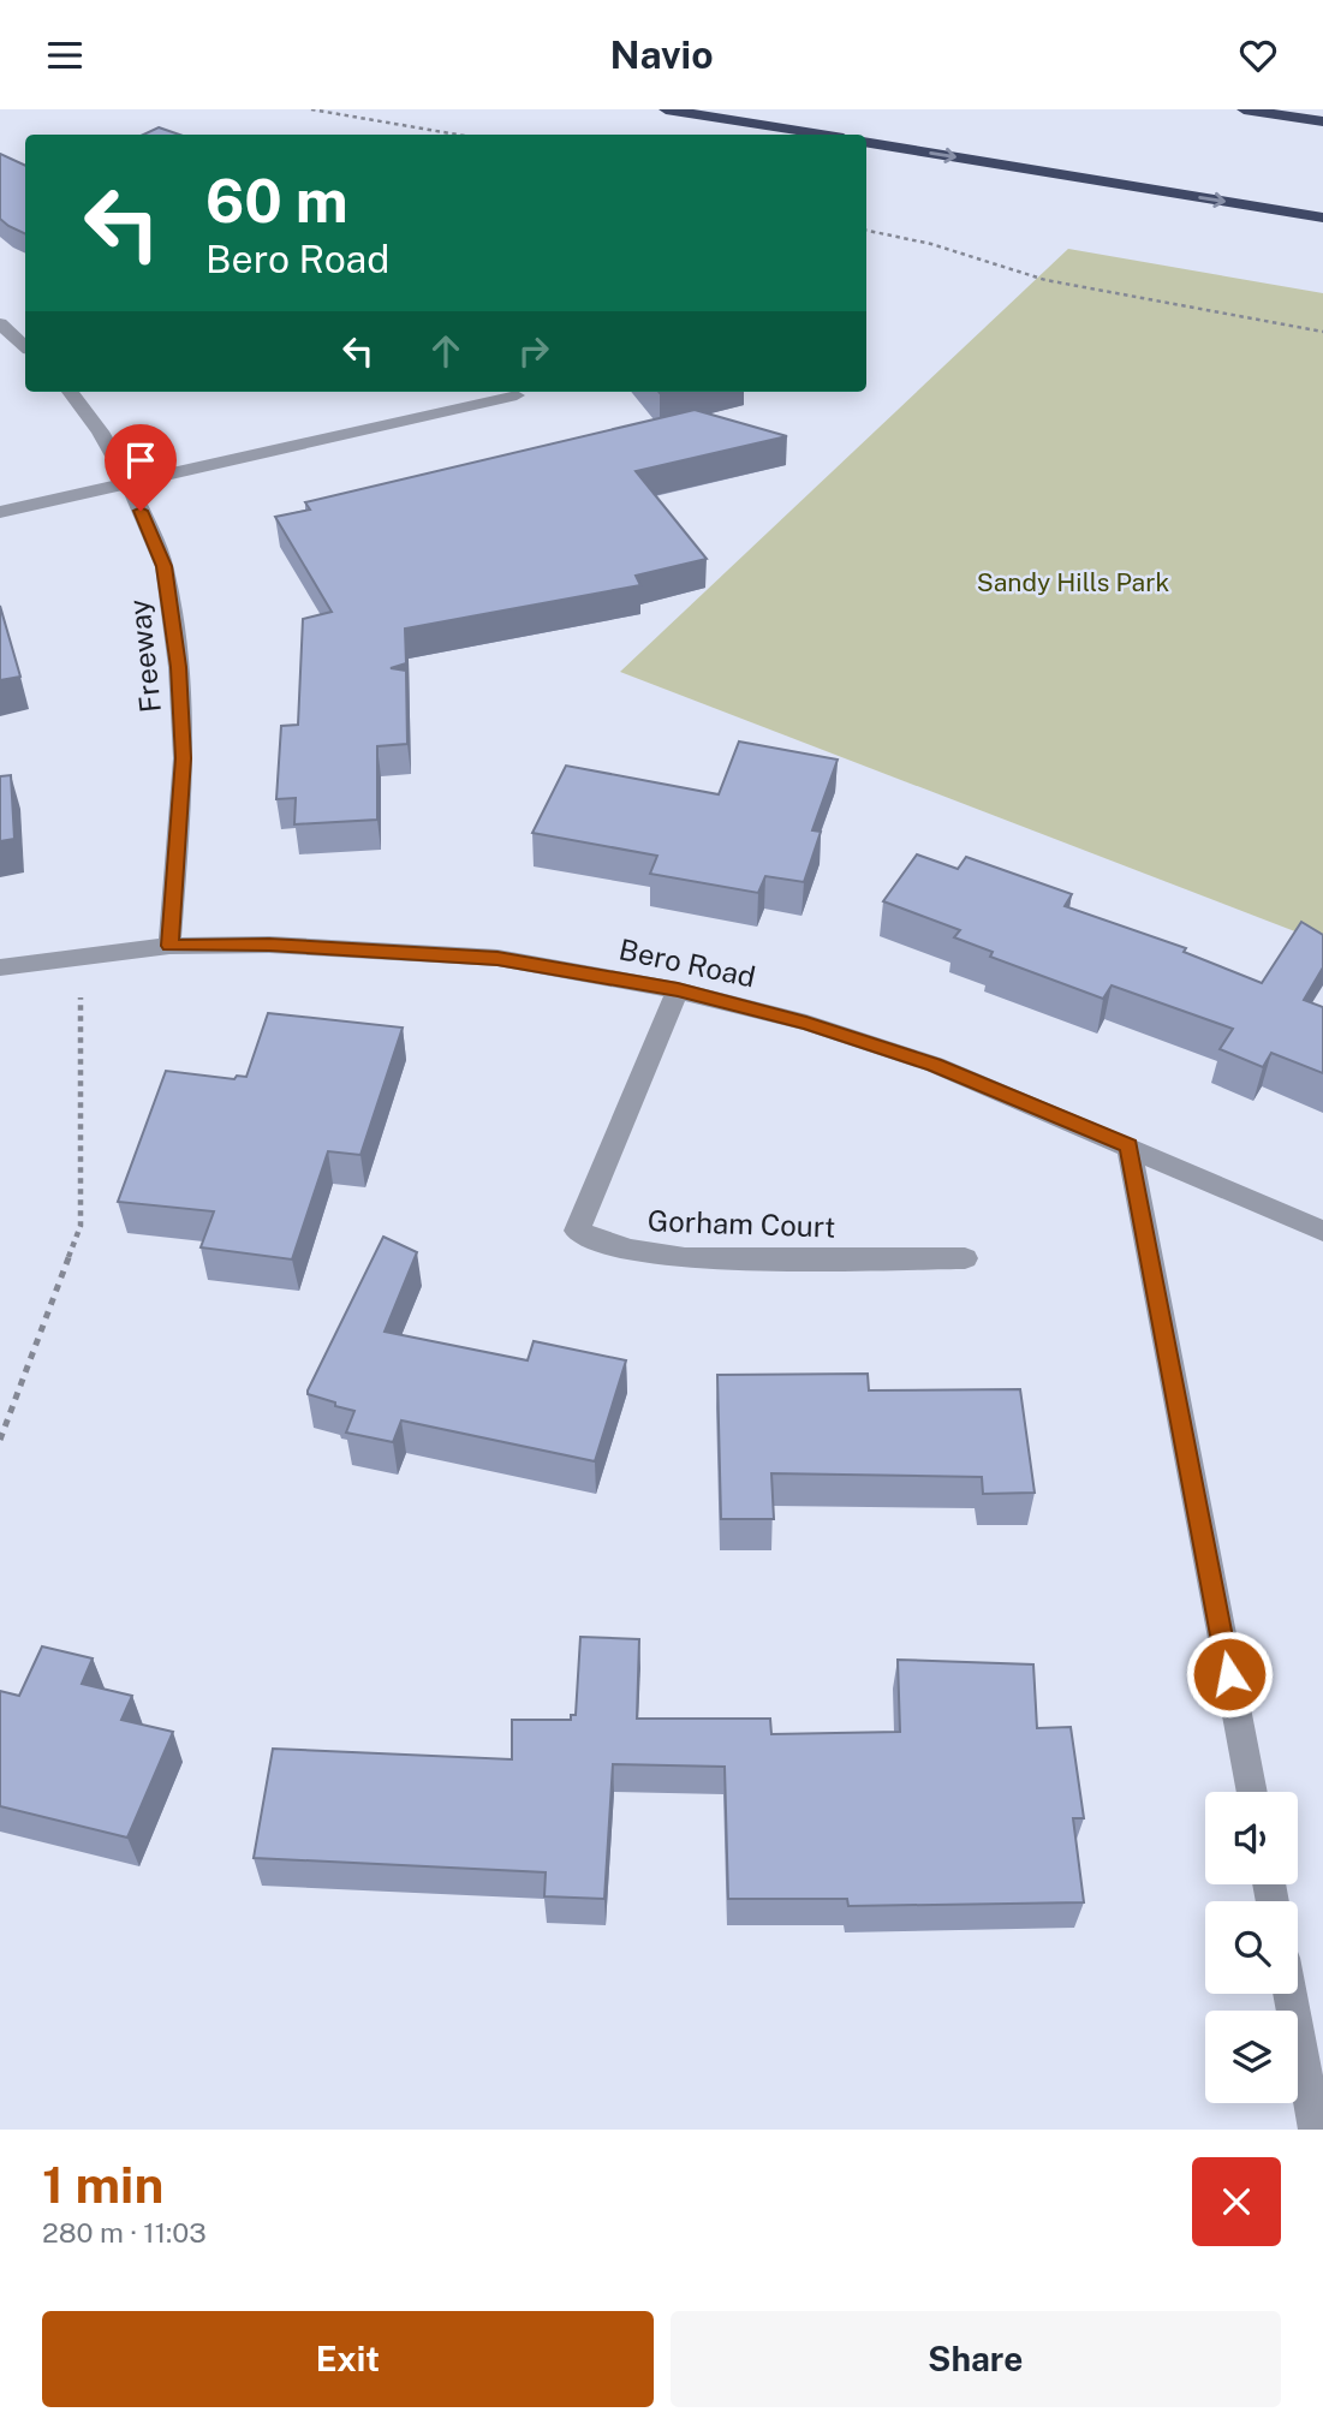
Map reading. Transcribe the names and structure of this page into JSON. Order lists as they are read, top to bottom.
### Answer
{
  "streets": {
    "street": ["Freeway", "Bero Road", "Gorham Court"]
  },
  "crossings": [
    ["Freeway", "Bero Road"],
    ["Bero Road", "Gorham Court"]
  ],
  "parks": ["Sandy Hills Park"],
  "page": {
    "header": "Navio",
    "turn": ["60 m", "Bero Road"],
    "heading": ["1 min", "280 m · 11:03"],
    "buttons": ["Exit", "Share"]
  }
}
